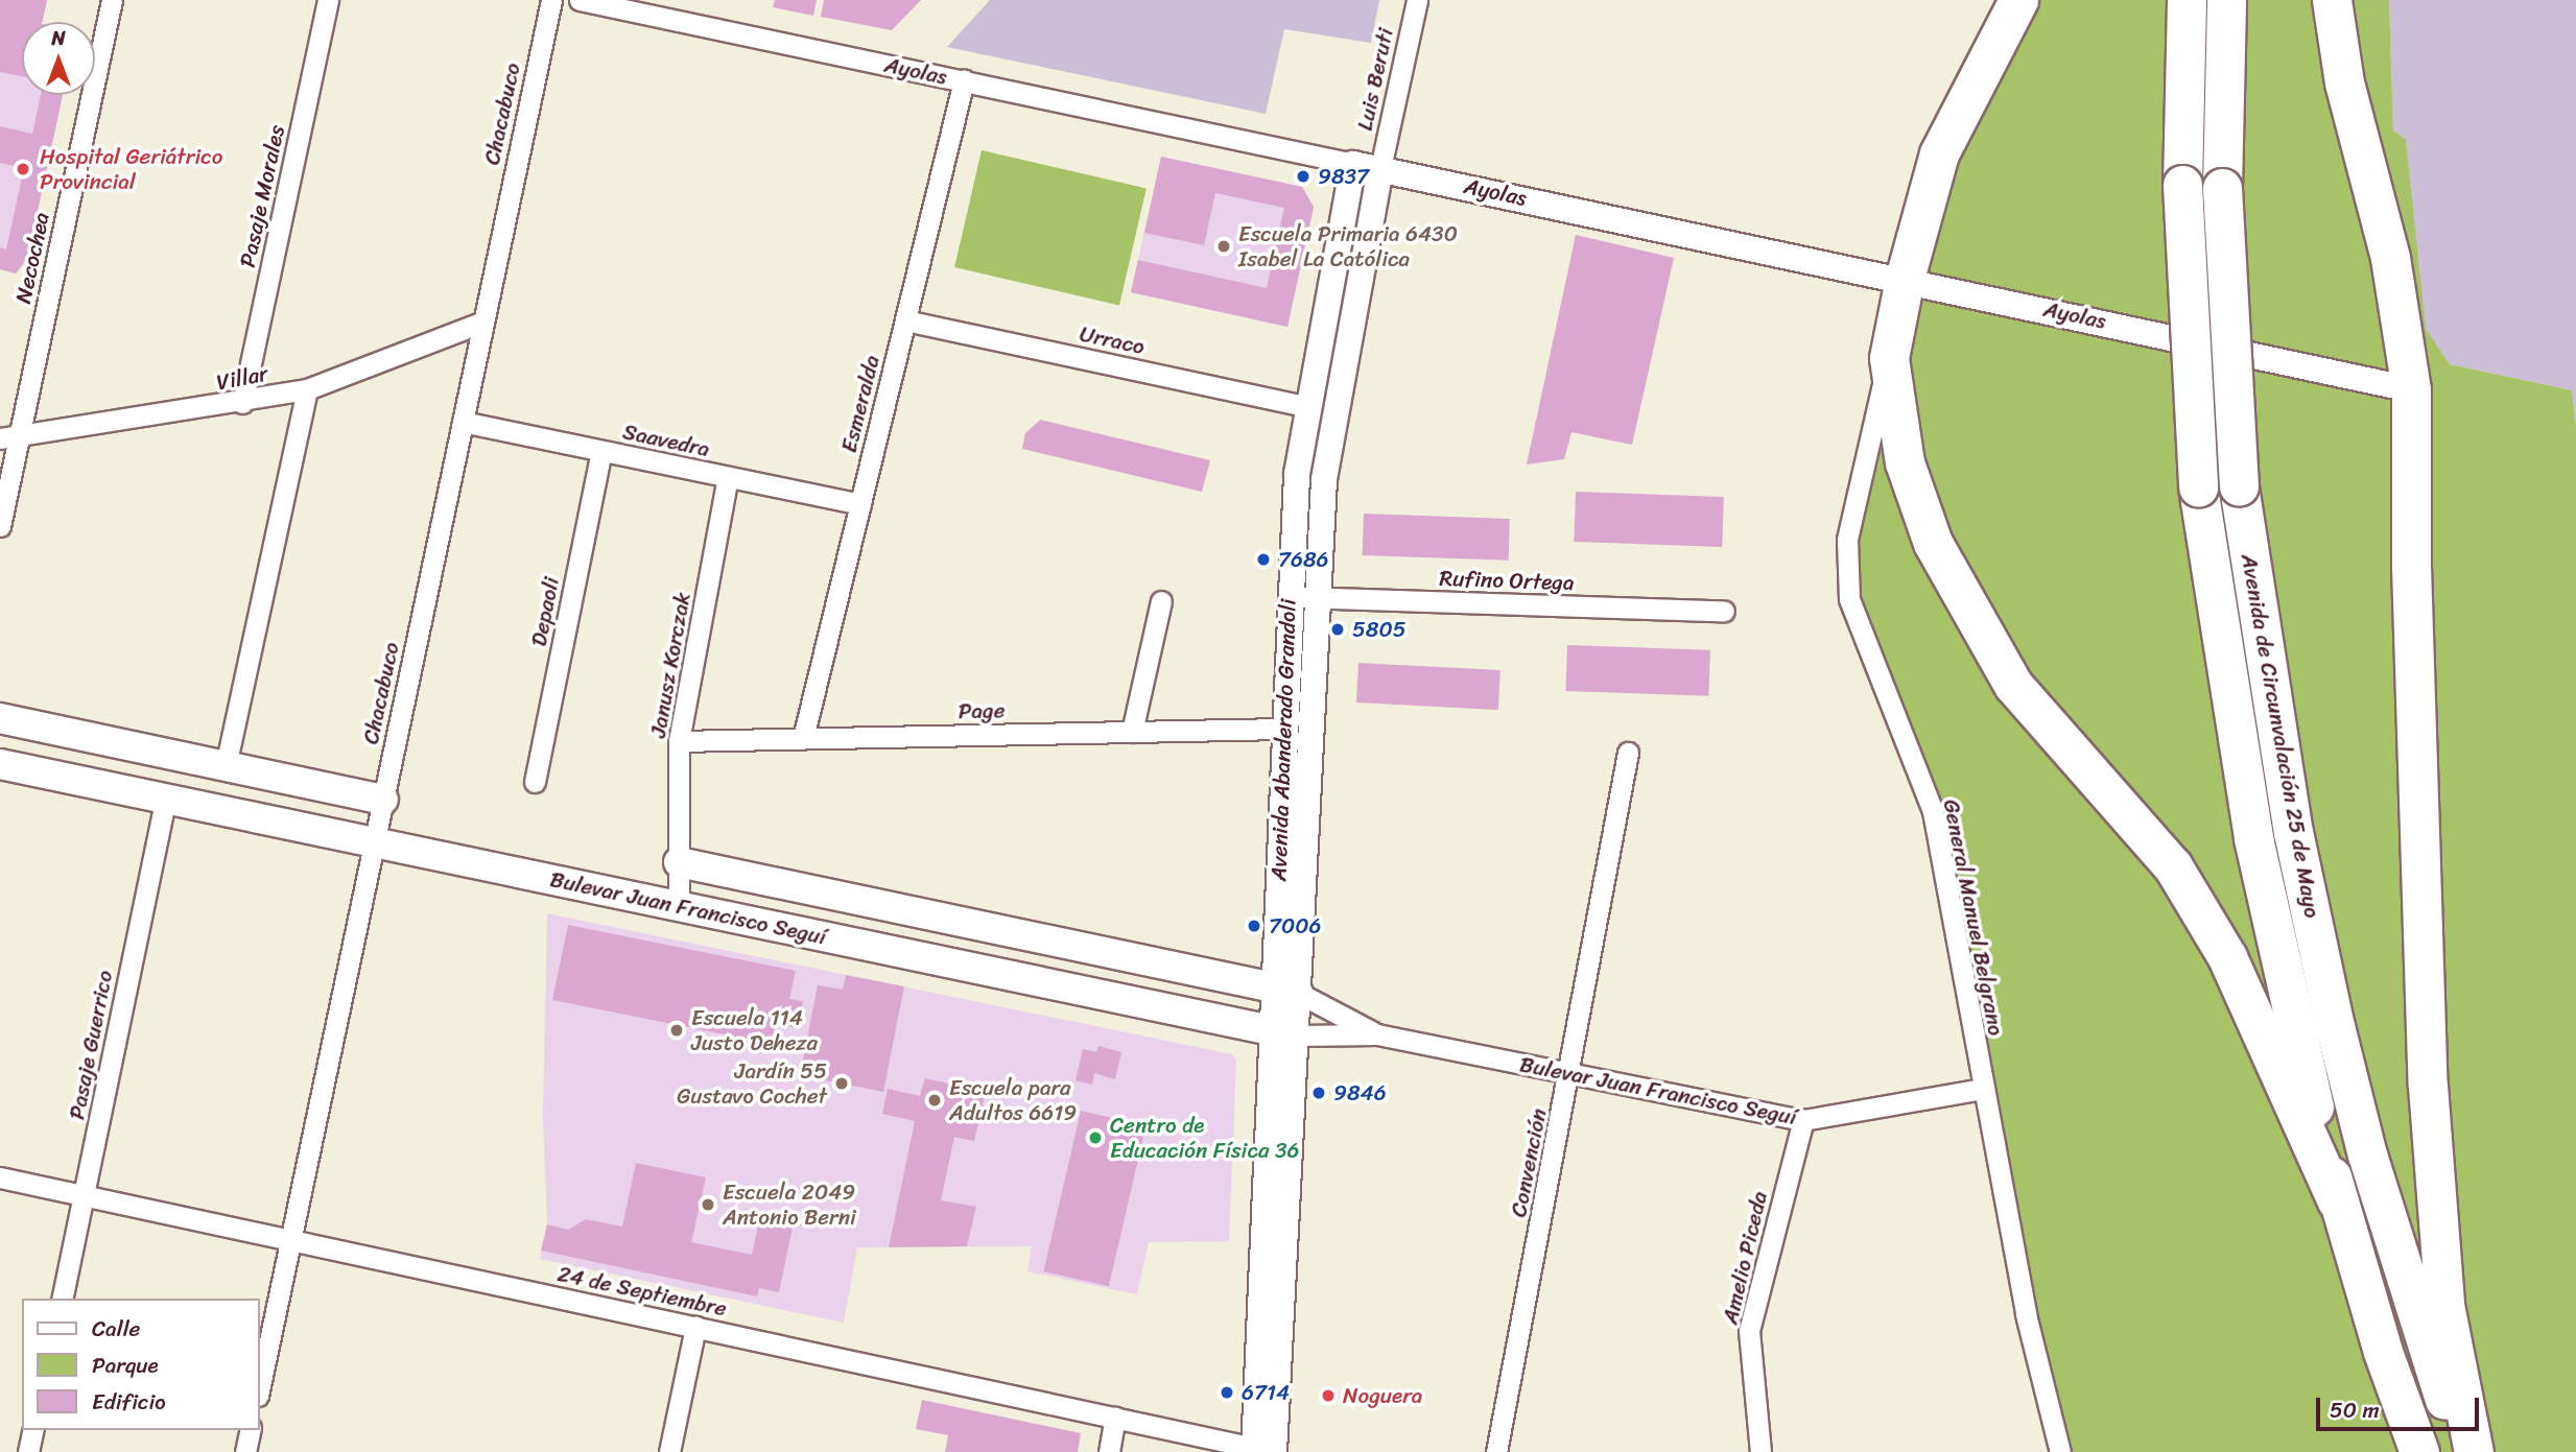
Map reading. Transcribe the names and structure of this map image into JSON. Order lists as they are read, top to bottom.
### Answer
{
  "streets": {
    "highway": ["Avenida de Circunvalación 25 de Mayo"],
    "main road": ["Bulevar Juan Francisco Seguí"],
    "street": [
      "Ayolas",
      "Luis Beruti",
      "Chacabuco",
      "Pasaje Morales",
      "Necochea",
      "Urraco",
      "Villar",
      "Esmeralda",
      "Saavedra",
      "Rufino Ortega",
      "Depaoli",
      "Janusz Korczak",
      "Page",
      "Avenida Abanderado Grandoli",
      "General Manuel Belgrano",
      "Pasaje Guerrico",
      "Convención",
      "Amelio Piceda",
      "24 de Septiembre"
    ]
  },
  "crossings": [
    ["Ayolas", "Luis Beruti"],
    ["Ayolas", "Esmeralda"],
    ["Ayolas", "Avenida Abanderado Grandoli"],
    ["Luis Beruti", "Avenida Abanderado Grandoli"],
    ["Chacabuco", "Villar"],
    ["Chacabuco", "Saavedra"],
    ["Chacabuco", "Bulevar Juan Francisco Seguí"],
    ["Chacabuco", "24 de Septiembre"],
    ["Pasaje Morales", "Villar"],
    ["Necochea", "Villar"],
    ["Urraco", "Esmeralda"],
    ["Urraco", "Avenida Abanderado Grandoli"],
    ["Esmeralda", "Saavedra"],
    ["Esmeralda", "Page"],
    ["Saavedra", "Depaoli"],
    ["Saavedra", "Janusz Korczak"],
    ["Rufino Ortega", "Avenida Abanderado Grandoli"],
    ["Janusz Korczak", "Page"],
    ["Janusz Korczak", "Bulevar Juan Francisco Seguí"],
    ["Page", "Avenida Abanderado Grandoli"],
    ["Avenida Abanderado Grandoli", "Bulevar Juan Francisco Seguí"],
    ["Avenida Abanderado Grandoli", "24 de Septiembre"],
    ["Bulevar Juan Francisco Seguí", "General Manuel Belgrano"],
    ["Bulevar Juan Francisco Seguí", "Pasaje Guerrico"],
    ["Bulevar Juan Francisco Seguí", "Convención"],
    ["Bulevar Juan Francisco Seguí", "Amelio Piceda"],
    ["Pasaje Guerrico", "24 de Septiembre"]
  ],
  "places": [
    "Hospital Geriátrico Provincial",
    "9837",
    "Escuela Primaria 6430 Isabel La Católica",
    "7686",
    "5805",
    "7006",
    "Escuela 114 Justo Deheza",
    "Jardín 55 Gustavo Cochet",
    "9846",
    "Escuela para Adultos 6619",
    "Centro de Educación Física 36",
    "Escuela 2049 Antonio Berni",
    "6714",
    "Noguera"
  ],
  "legend": ["Calle", "Parque", "Edificio"],
  "scale_bar": "50 m",
  "north": "top"
}
